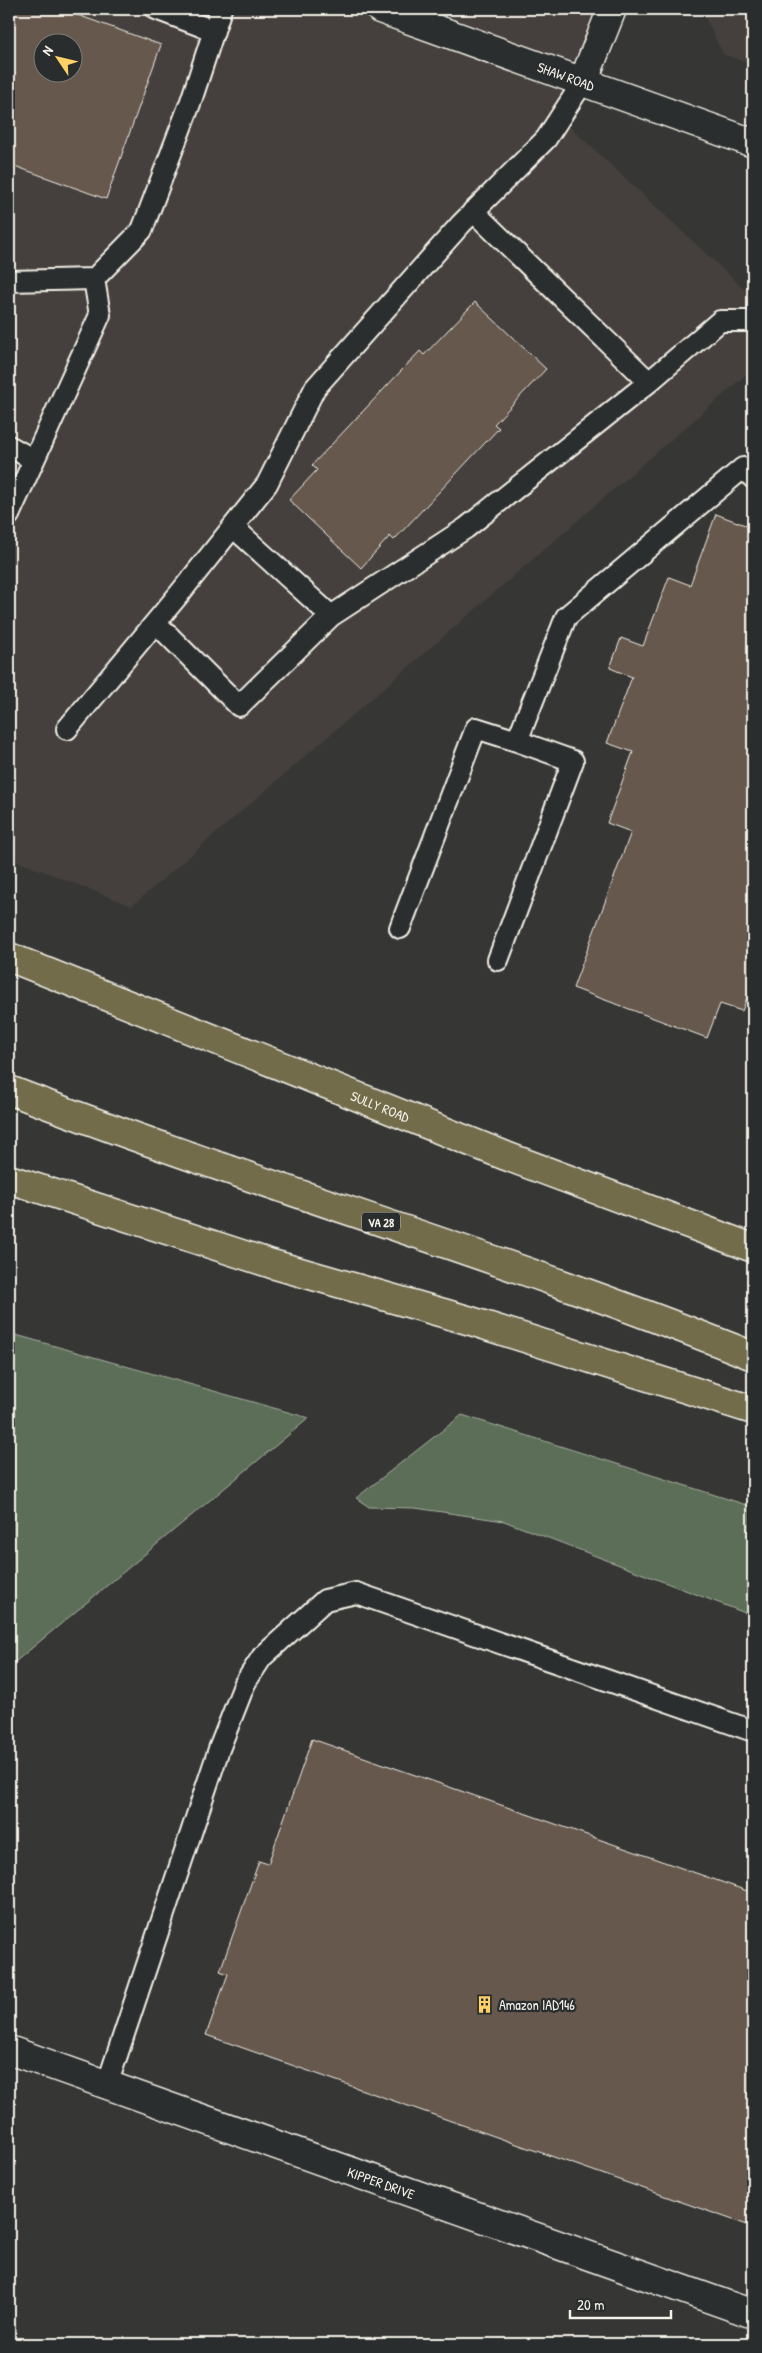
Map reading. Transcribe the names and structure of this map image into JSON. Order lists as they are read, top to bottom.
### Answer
{
  "streets": {
    "highway": ["SULLY ROAD", "VA 28"],
    "street": ["SHAW ROAD", "KIPPER DRIVE"]
  },
  "places": {
    "building": ["Amazon IAD146"]
  },
  "scale_bar": "20 m",
  "north": "top left"
}
